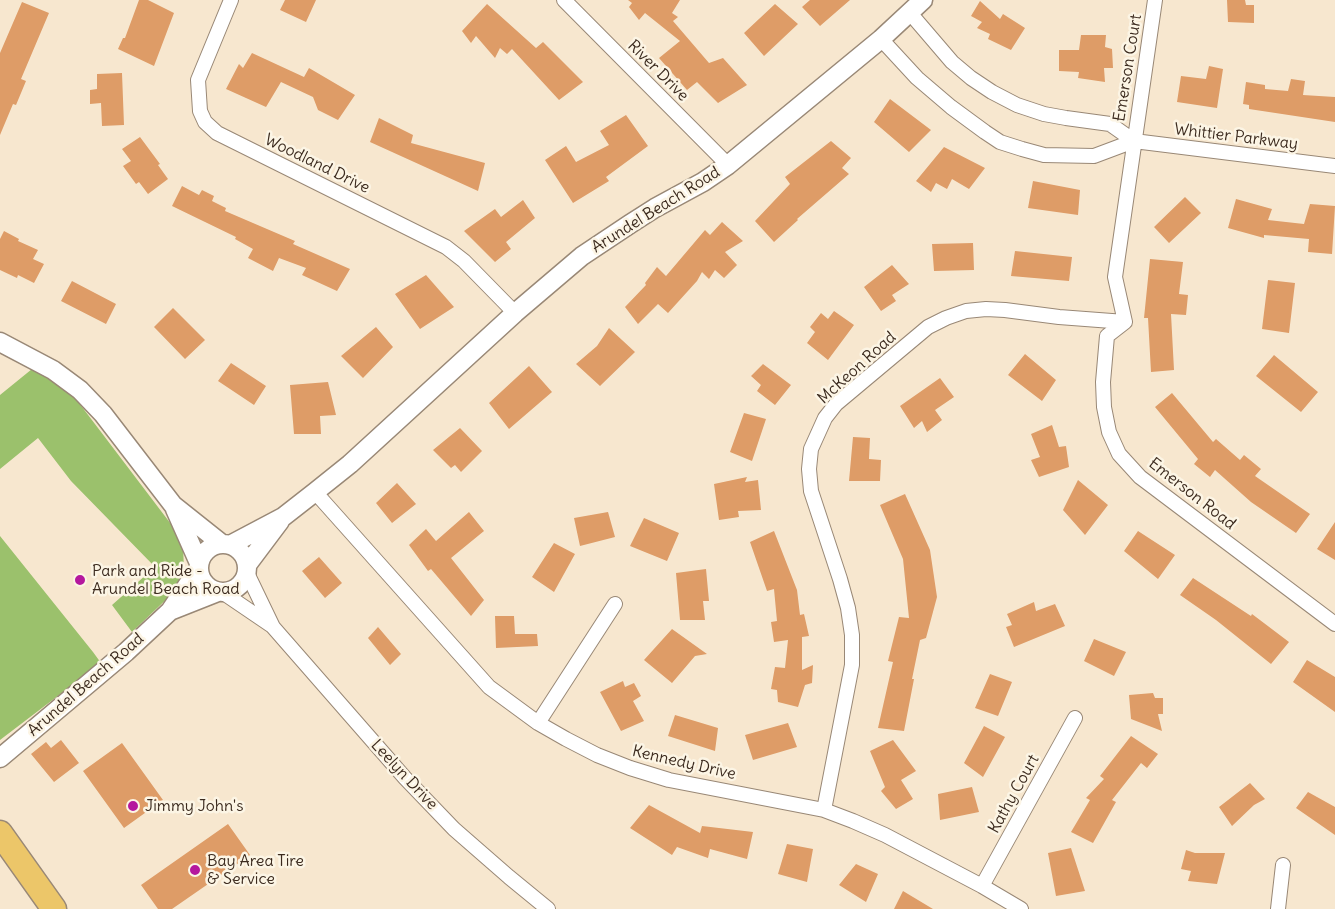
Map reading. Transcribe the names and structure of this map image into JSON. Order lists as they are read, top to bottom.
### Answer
{
  "streets": {
    "street": [
      "Emerson Court",
      "River Drive",
      "Whittier Parkway",
      "Woodland Drive",
      "Arundel Beach Road",
      "McKeon Road",
      "Emerson Road",
      "Kennedy Drive",
      "Leelyn Drive",
      "Kathy Court"
    ]
  },
  "crossings": [
    ["Emerson Court", "Whittier Parkway"],
    ["River Drive", "Arundel Beach Road"],
    ["Whittier Parkway", "Arundel Beach Road"],
    ["Woodland Drive", "Arundel Beach Road"],
    ["Arundel Beach Road", "Kennedy Drive"],
    ["Arundel Beach Road", "Leelyn Drive"],
    ["McKeon Road", "Emerson Road"],
    ["McKeon Road", "Kennedy Drive"],
    ["Kennedy Drive", "Kathy Court"]
  ],
  "places": ["Park and Ride - Arundel Beach Road", "Jimmy John's", "Bay Area Tire & Service"]
}
